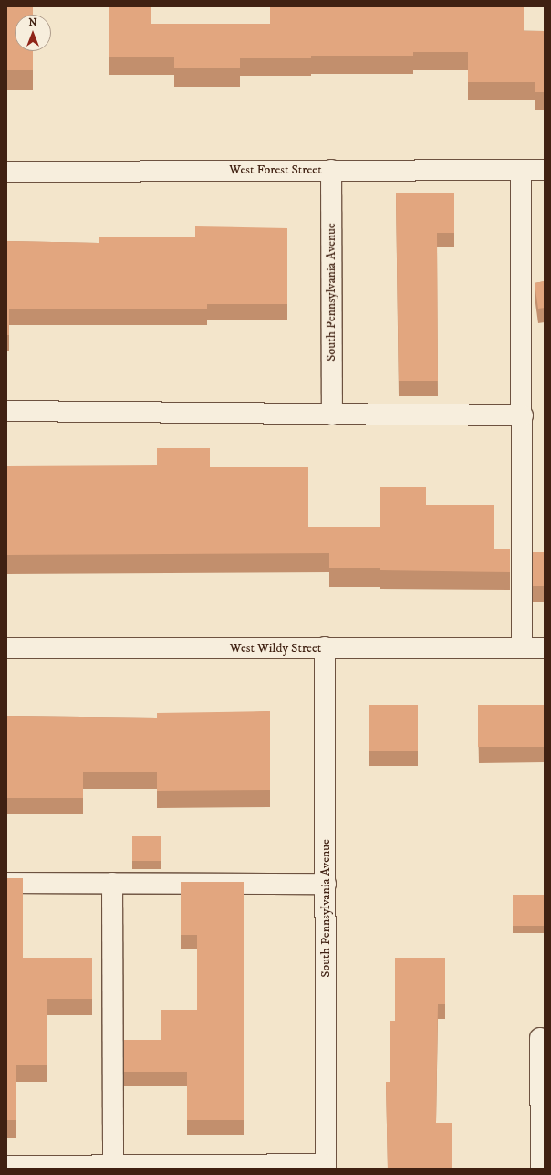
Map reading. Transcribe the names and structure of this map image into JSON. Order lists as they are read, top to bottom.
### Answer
{
  "streets": {
    "street": ["West Forest Street", "South Pennsylvania Avenue", "West Wildy Street"]
  },
  "crossings": [
    ["West Forest Street", "South Pennsylvania Avenue"],
    ["South Pennsylvania Avenue", "West Wildy Street"]
  ],
  "north": "top"
}
